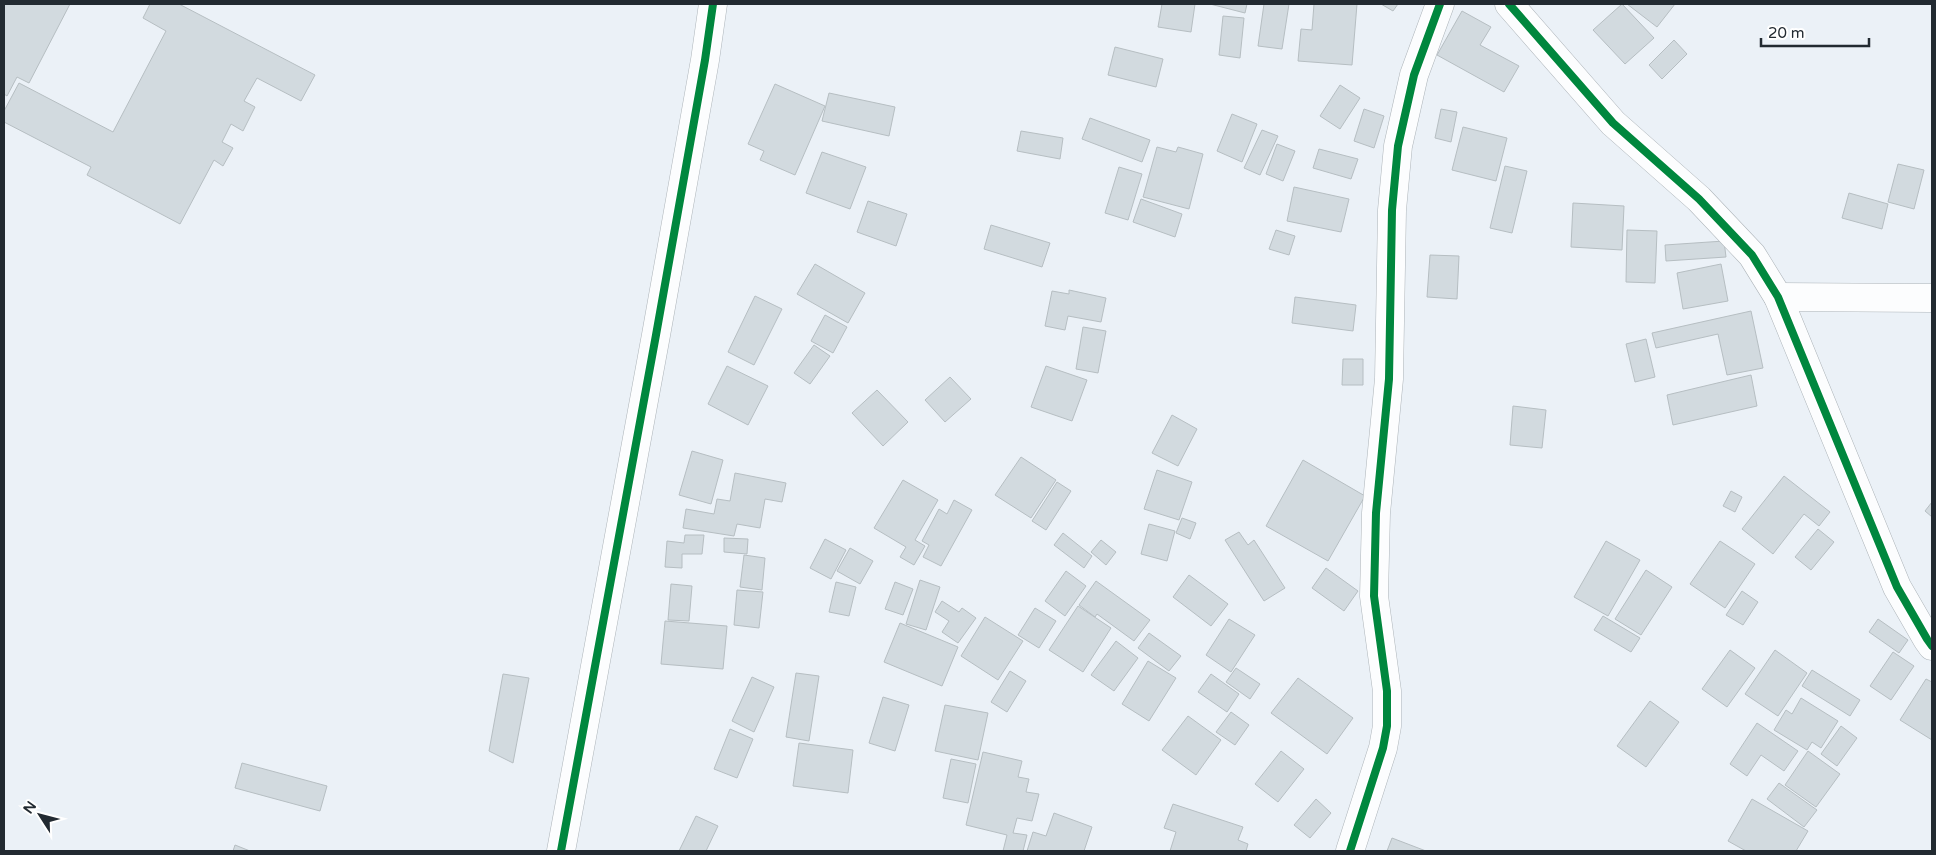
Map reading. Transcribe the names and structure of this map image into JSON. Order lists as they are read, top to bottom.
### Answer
{
  "scale_bar": "20 m",
  "north": "top left"
}
